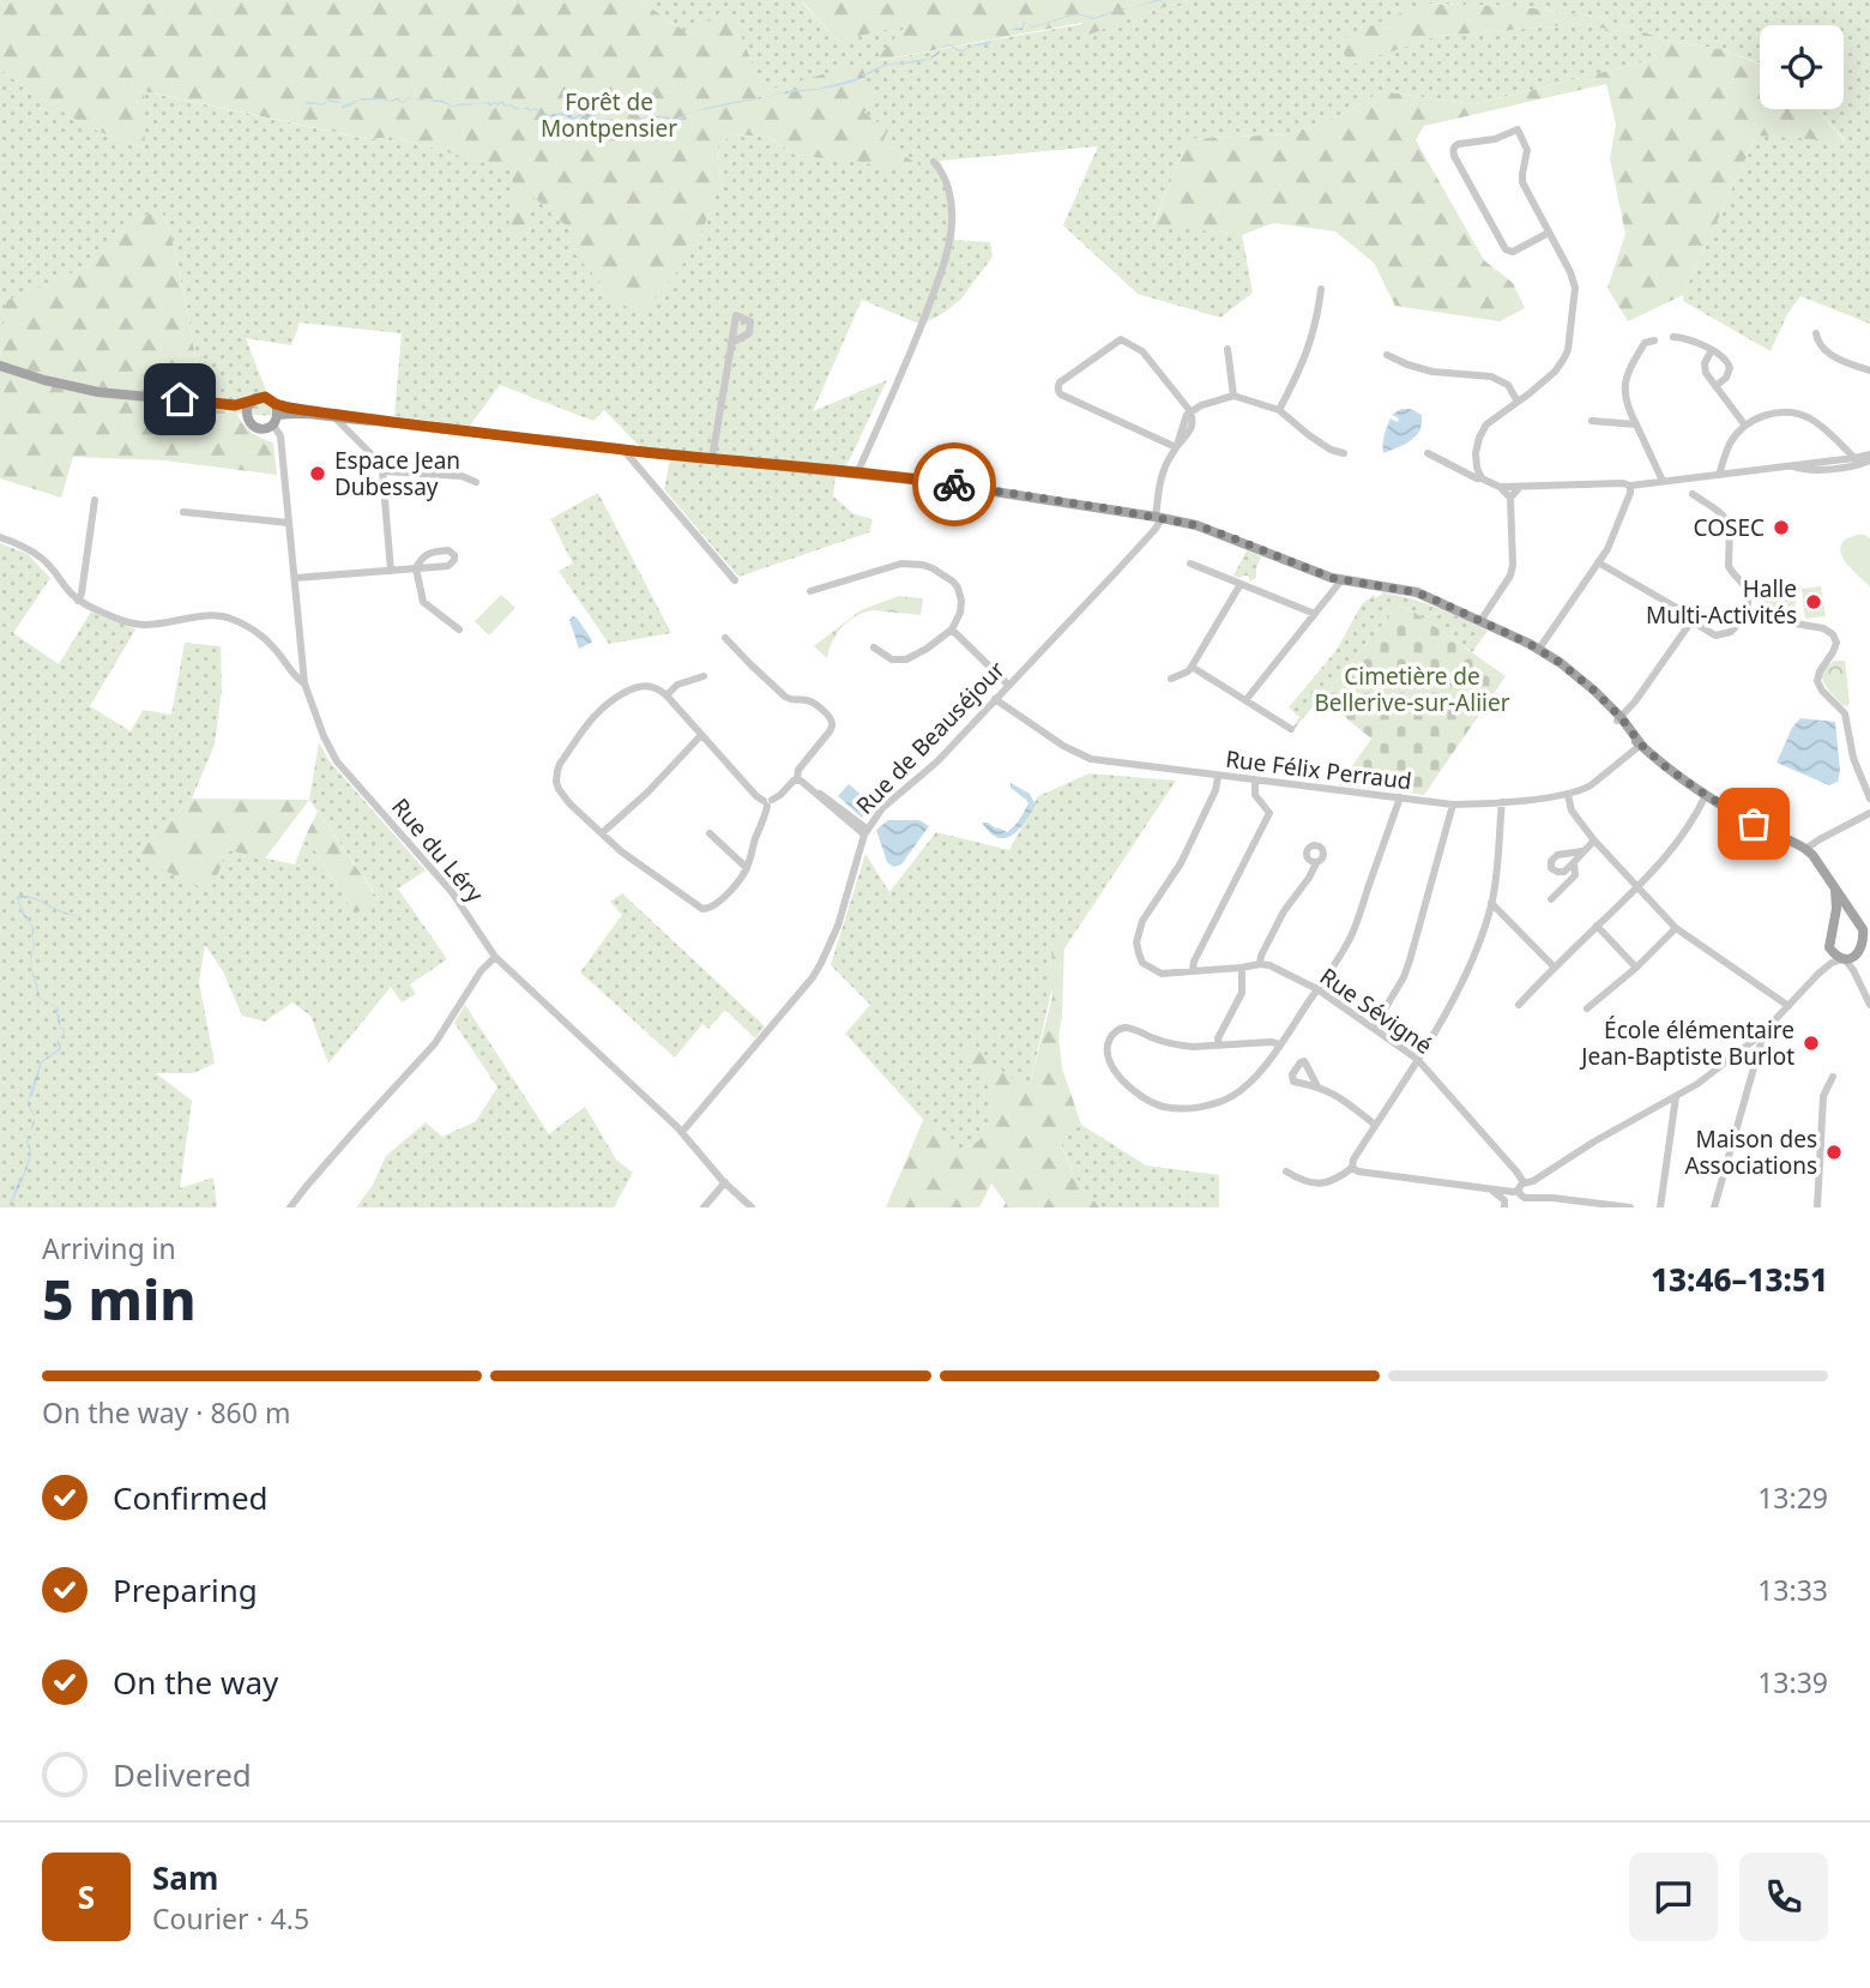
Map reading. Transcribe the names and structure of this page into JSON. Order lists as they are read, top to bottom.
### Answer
{
  "streets": {
    "street": [
      "Rue de Beauséjour",
      "Rue Félix Perraud",
      "Rue du Léry",
      "Rue Sévigné"
    ]
  },
  "crossings": [
    ["Rue de Beauséjour", "Rue Félix Perraud"],
    ["Rue de Beauséjour", "Rue du Léry"]
  ],
  "parks": ["Forêt de Montpensier", "Cimetière de Bellerive-sur-Aliier"],
  "places": [
    "Espace Jean Dubessay",
    "COSEC",
    "Halle Multi-Activités",
    "École élémentaire Jean-Baptiste Burlot",
    "Maison des Associations"
  ],
  "page": {
    "heading": ["5 min", "Arriving in", "13:46–13:51"],
    "panel": ["Sam", "Courier · 4.5"],
    "bar": "On the way · 860 m",
    "list": [
      ["Confirmed", "13:29"],
      ["Preparing", "13:33"],
      ["On the way", "13:39"],
      "Delivered"
    ],
    "round": "S"
  }
}
